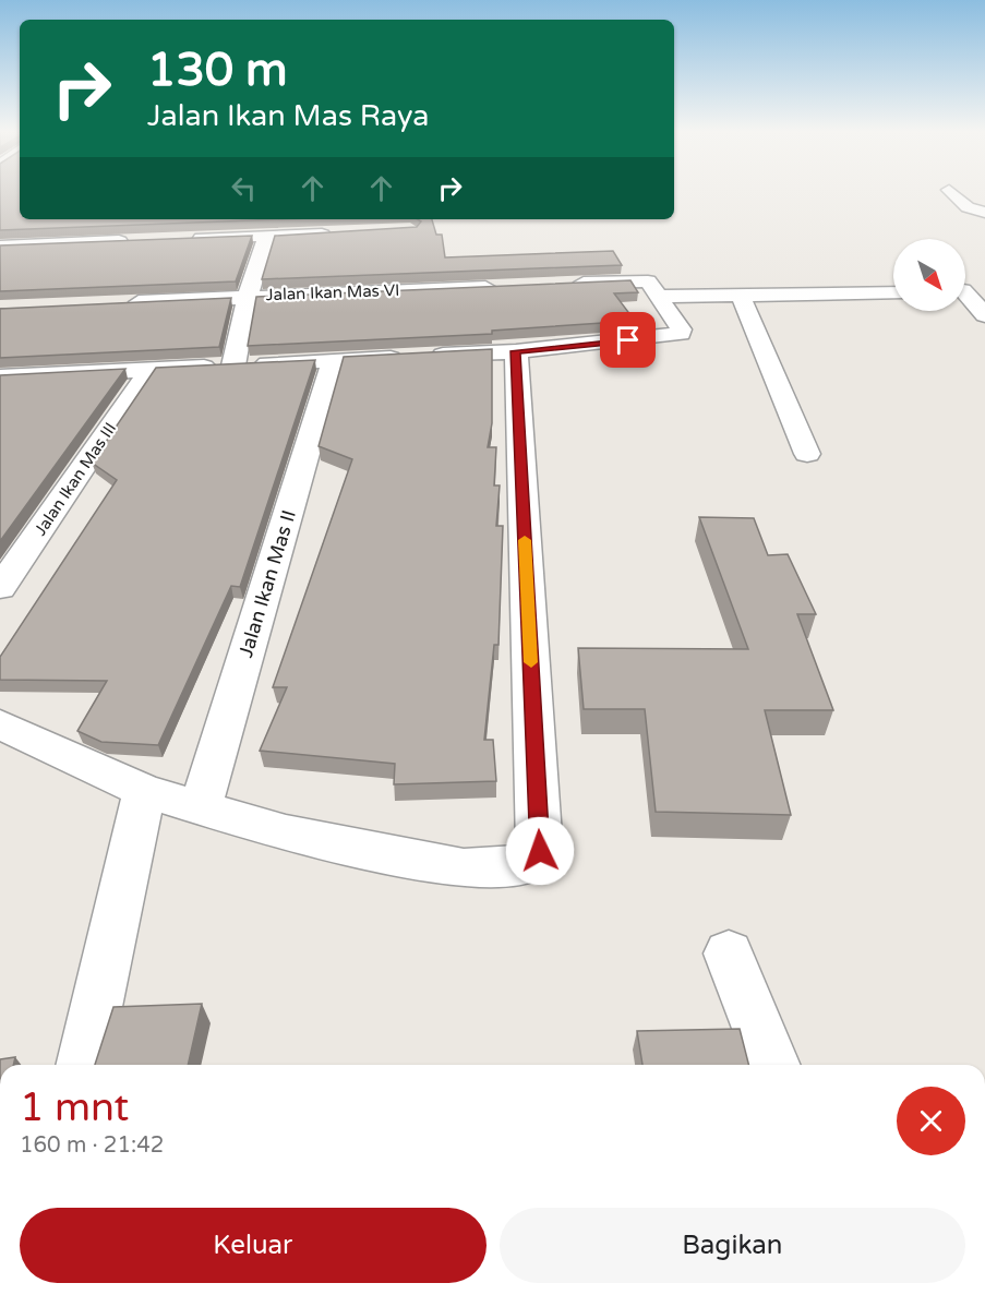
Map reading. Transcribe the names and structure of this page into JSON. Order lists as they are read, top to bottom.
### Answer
{
  "streets": {
    "street": ["Jalan Ikan Mas VI", "Jalan Ikan Mas III", "Jalan Ikan Mas II"]
  },
  "north": "bottom right",
  "page": {
    "turn": ["130 m", "Jalan Ikan Mas Raya"],
    "heading": ["1 mnt", "160 m · 21:42"],
    "buttons": ["Keluar", "Bagikan"]
  }
}
